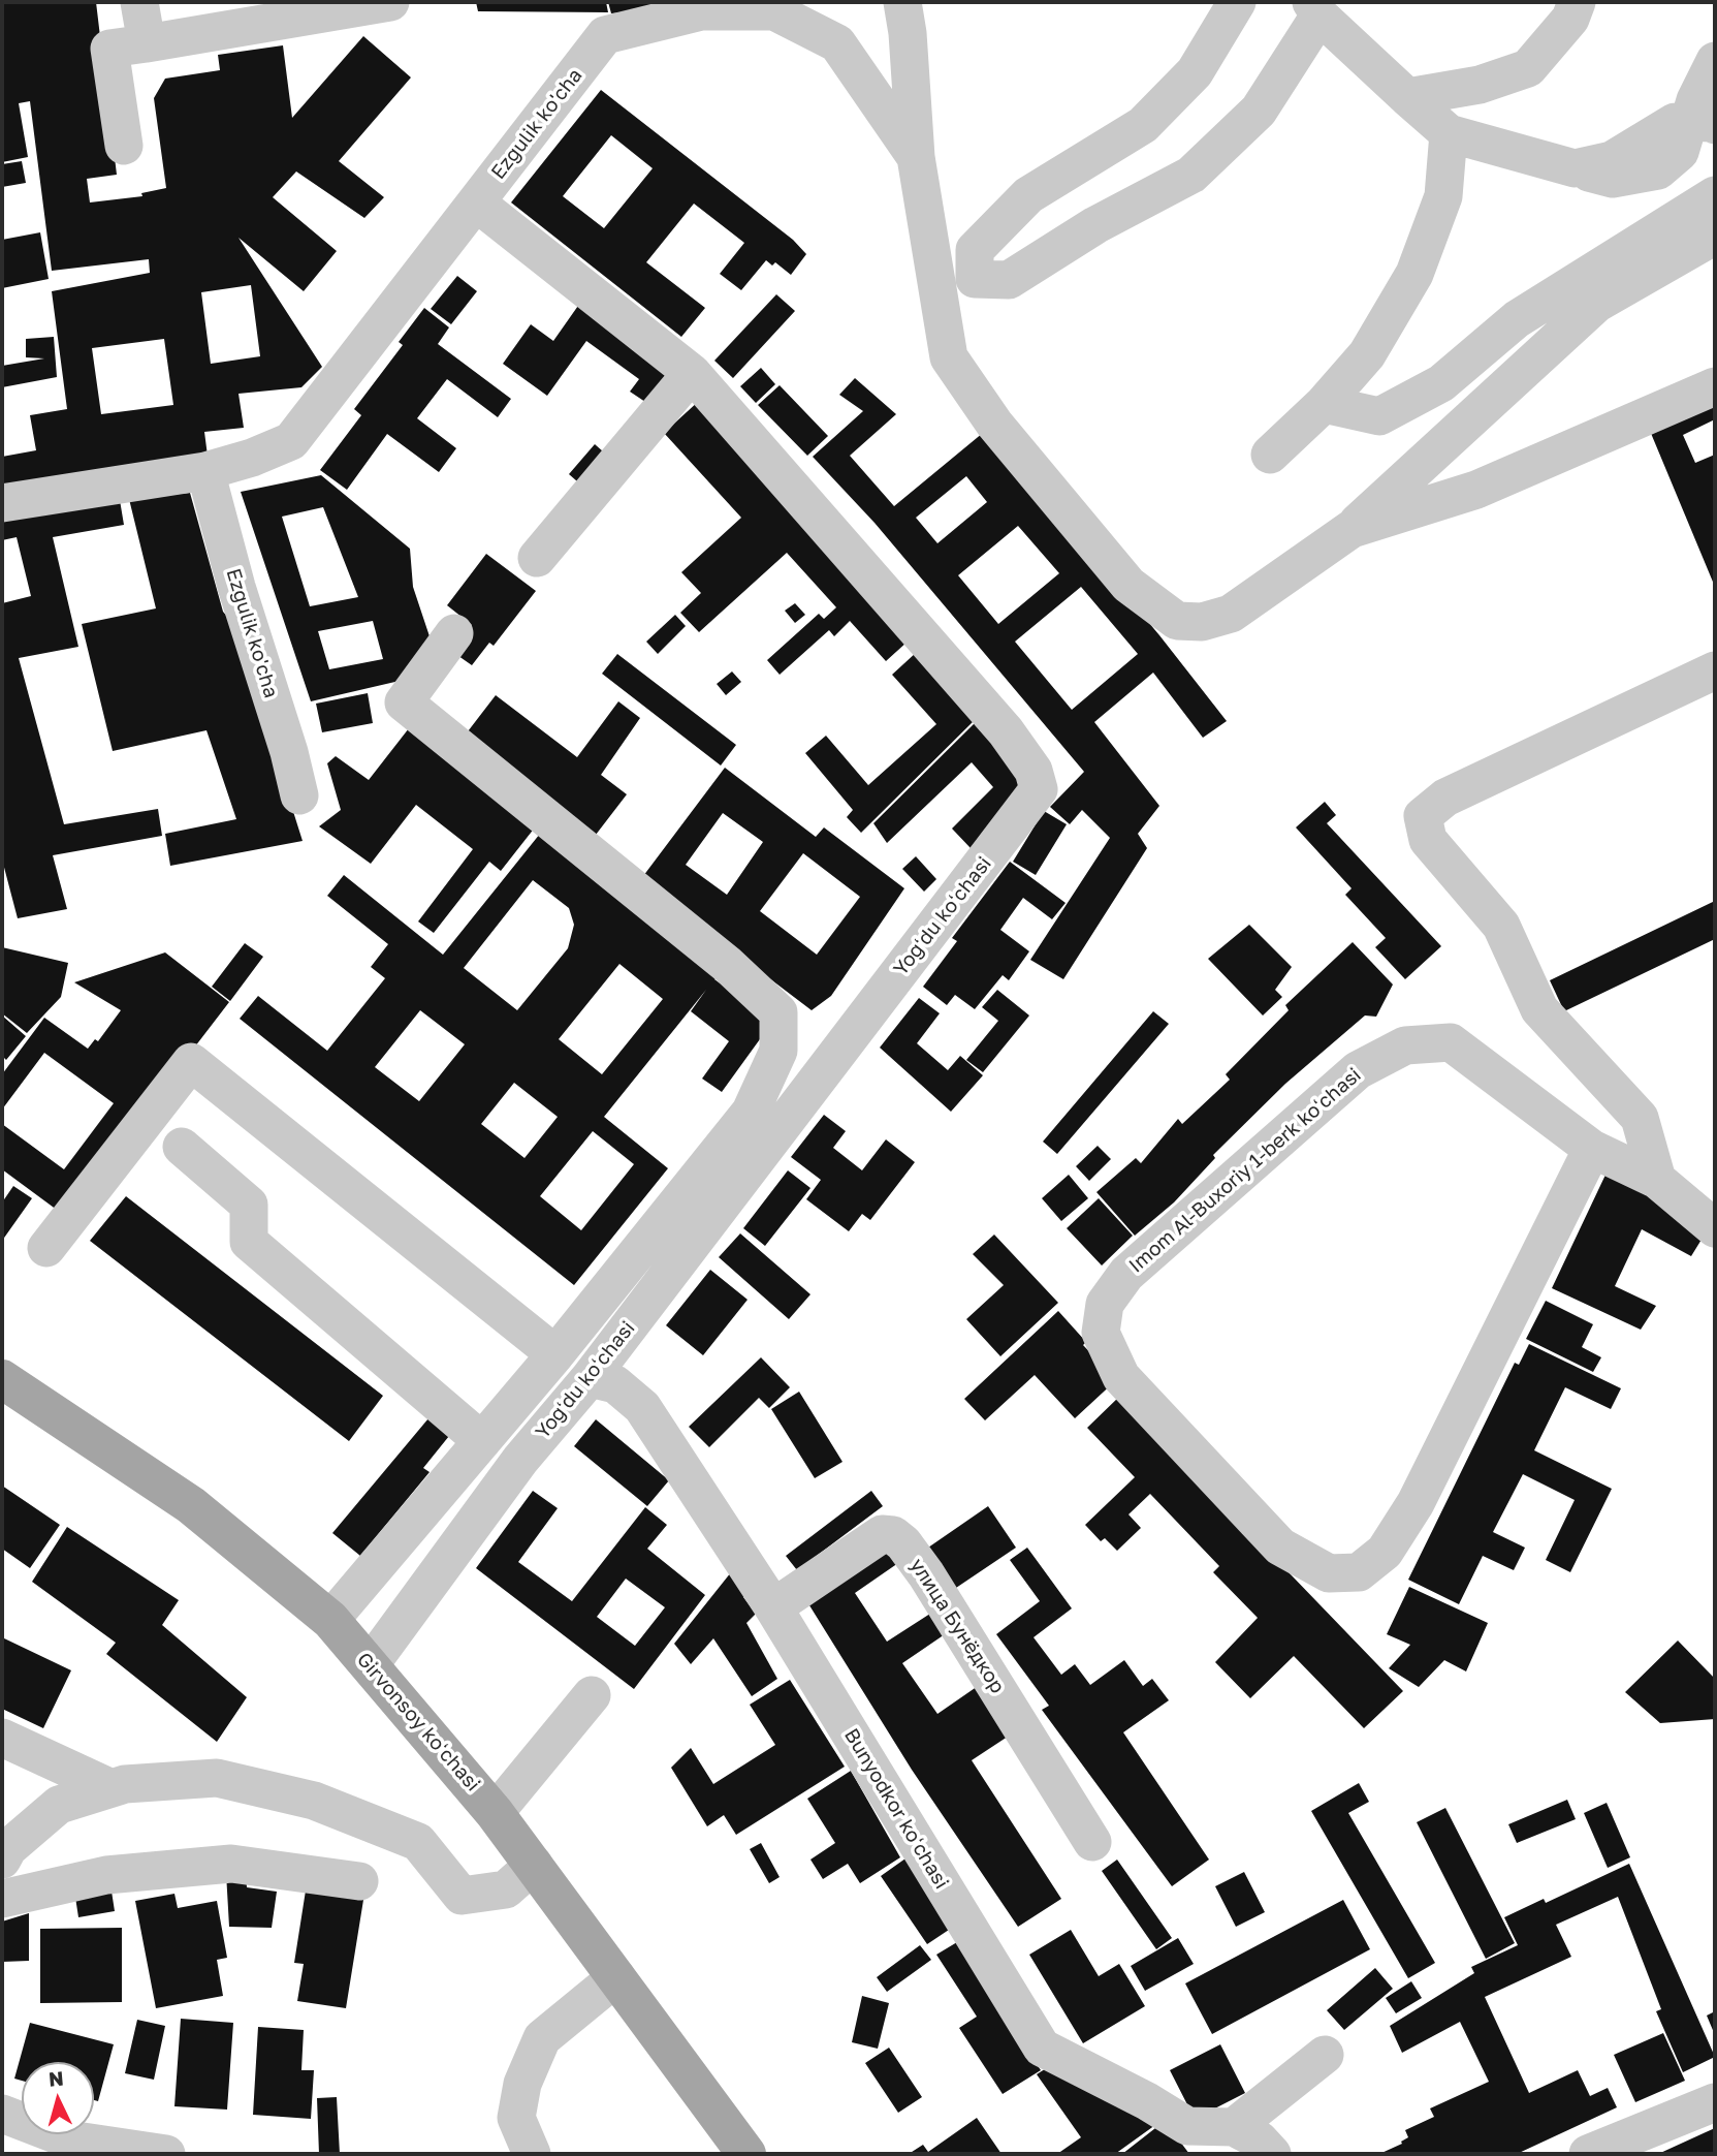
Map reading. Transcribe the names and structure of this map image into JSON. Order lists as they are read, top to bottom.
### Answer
{
  "streets": {
    "main road": ["Girvonsoy koʻchasi"],
    "street": [
      "Ezgulik ko'cha",
      "Yogʻdu koʻchasi",
      "Imom Al-Buxoriy 1-berk koʻchasi",
      "улица Бунёдкор",
      "Bunyodkor koʻchasi"
    ]
  },
  "crossings": [
    ["Yogʻdu koʻchasi", "Girvonsoy koʻchasi"],
    ["Yogʻdu koʻchasi", "Bunyodkor koʻchasi"],
    ["улица Бунёдкор", "Bunyodkor koʻchasi"]
  ],
  "north": "top"
}
